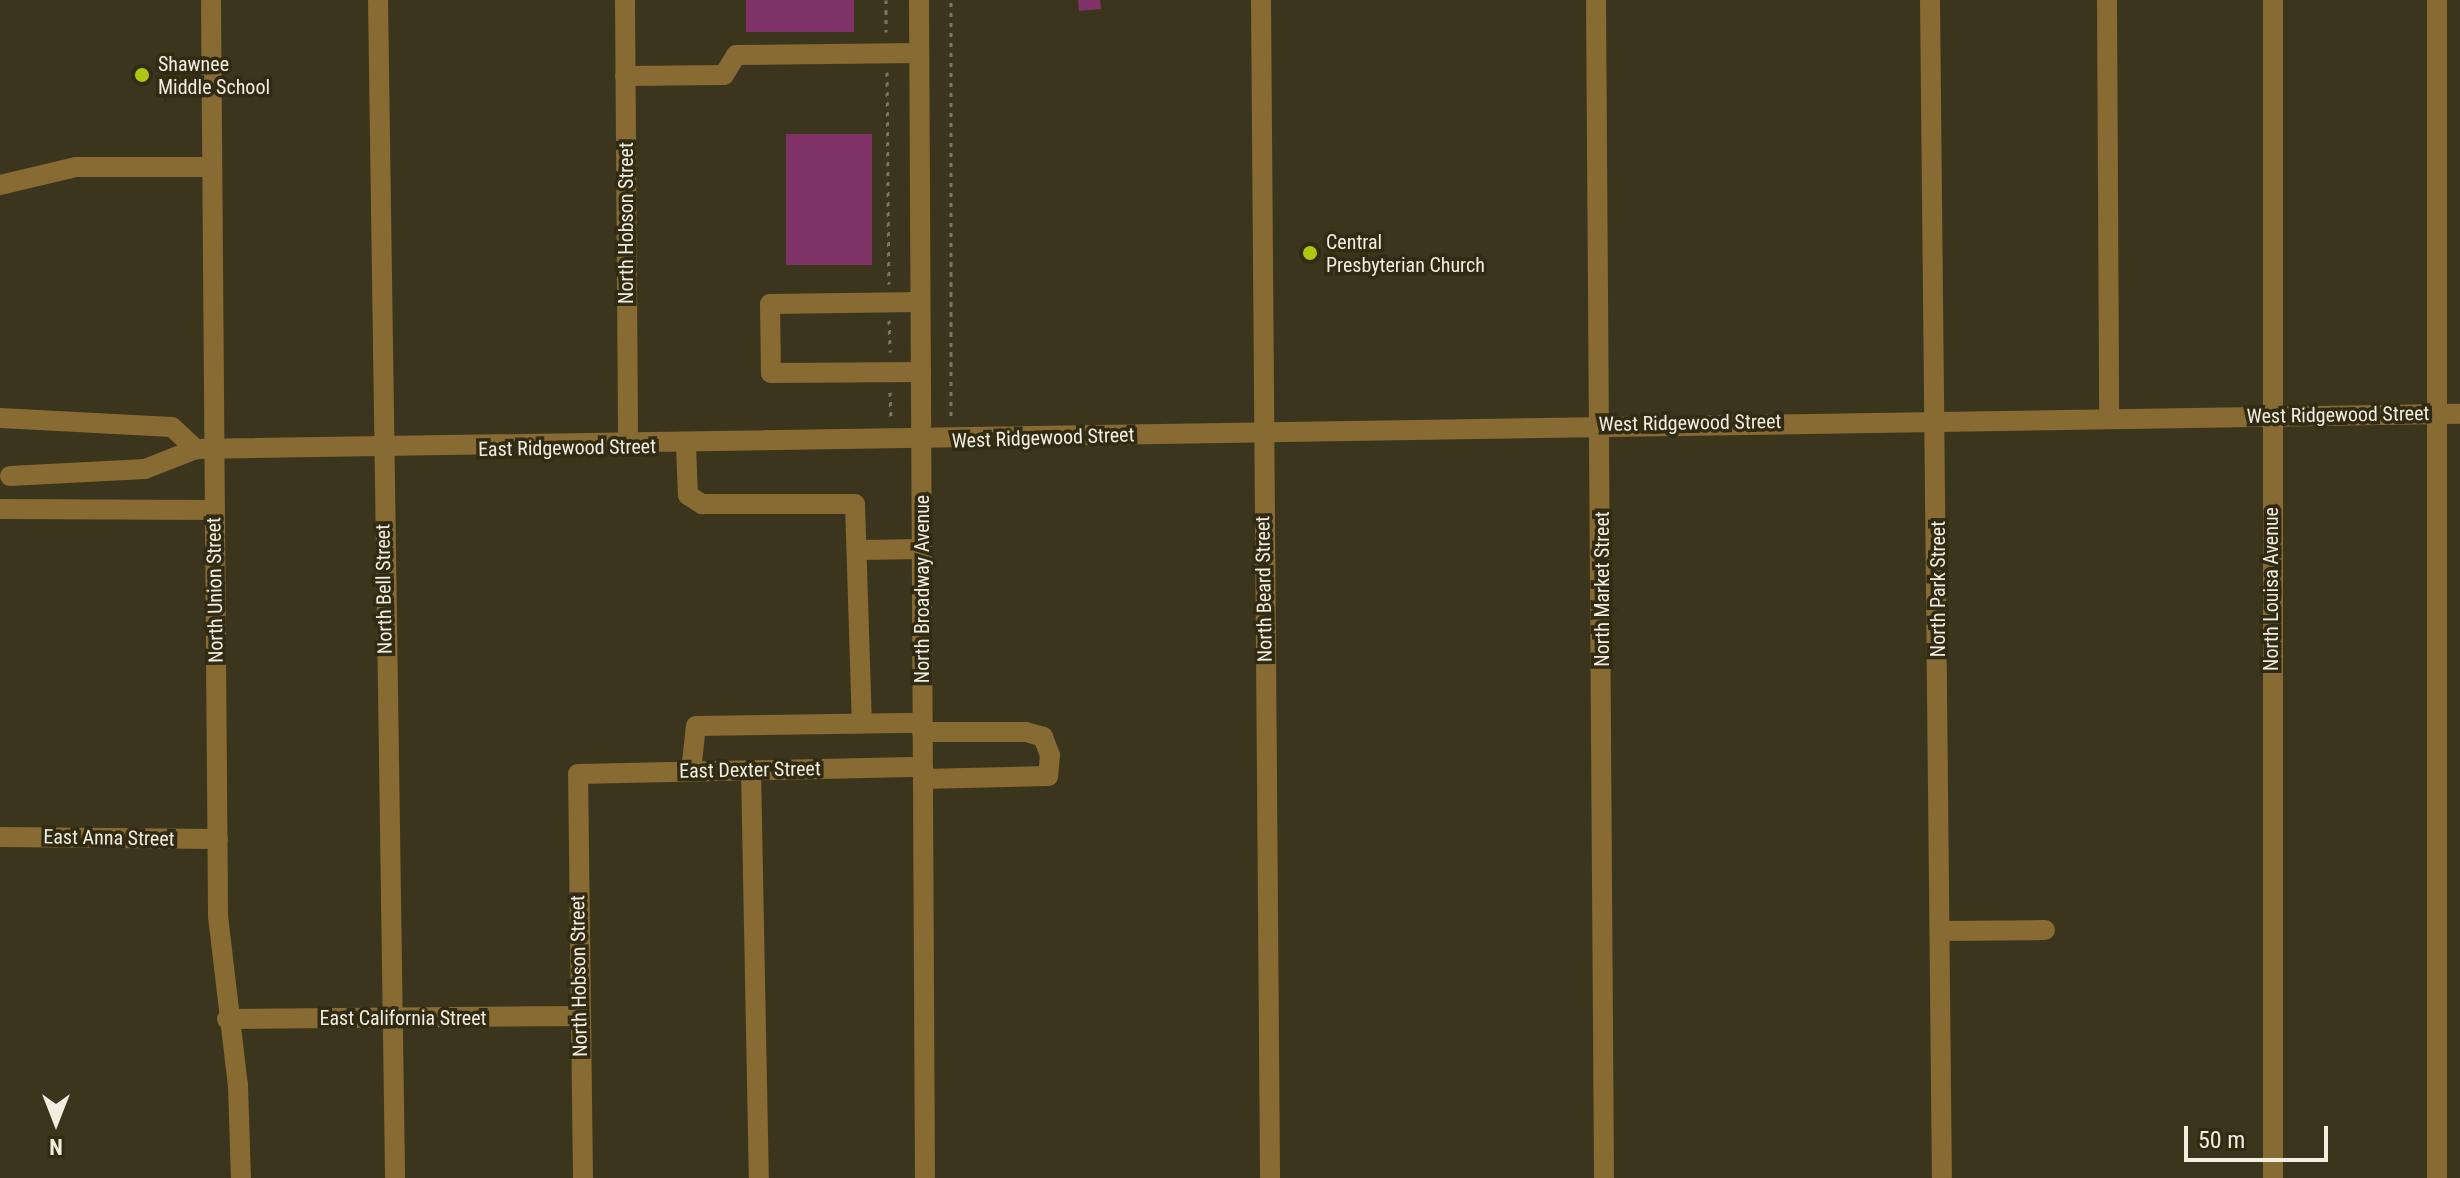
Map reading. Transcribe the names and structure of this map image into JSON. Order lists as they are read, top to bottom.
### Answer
{
  "streets": {
    "street": [
      "North Hobson Street",
      "West Ridgewood Street",
      "East Ridgewood Street",
      "North Bell Street",
      "North Broadway Avenue",
      "North Beard Street",
      "North Market Street",
      "North Park Street",
      "North Louisa Avenue",
      "North Union Street",
      "East Dexter Street",
      "East Anna Street",
      "East California Street"
    ]
  },
  "crossings": [
    ["North Hobson Street", "East Ridgewood Street"],
    ["North Hobson Street", "East Dexter Street"],
    ["North Hobson Street", "East California Street"],
    ["West Ridgewood Street", "East Ridgewood Street"],
    ["West Ridgewood Street", "North Broadway Avenue"],
    ["West Ridgewood Street", "North Beard Street"],
    ["West Ridgewood Street", "North Market Street"],
    ["West Ridgewood Street", "North Park Street"],
    ["West Ridgewood Street", "North Louisa Avenue"],
    ["East Ridgewood Street", "North Bell Street"],
    ["East Ridgewood Street", "North Broadway Avenue"],
    ["East Ridgewood Street", "North Union Street"],
    ["North Bell Street", "East California Street"],
    ["North Broadway Avenue", "East Dexter Street"],
    ["North Union Street", "East Anna Street"],
    ["North Union Street", "East California Street"]
  ],
  "places": ["Shawnee Middle School", "Central Presbyterian Church"],
  "scale_bar": "50 m",
  "north": "bottom"
}
